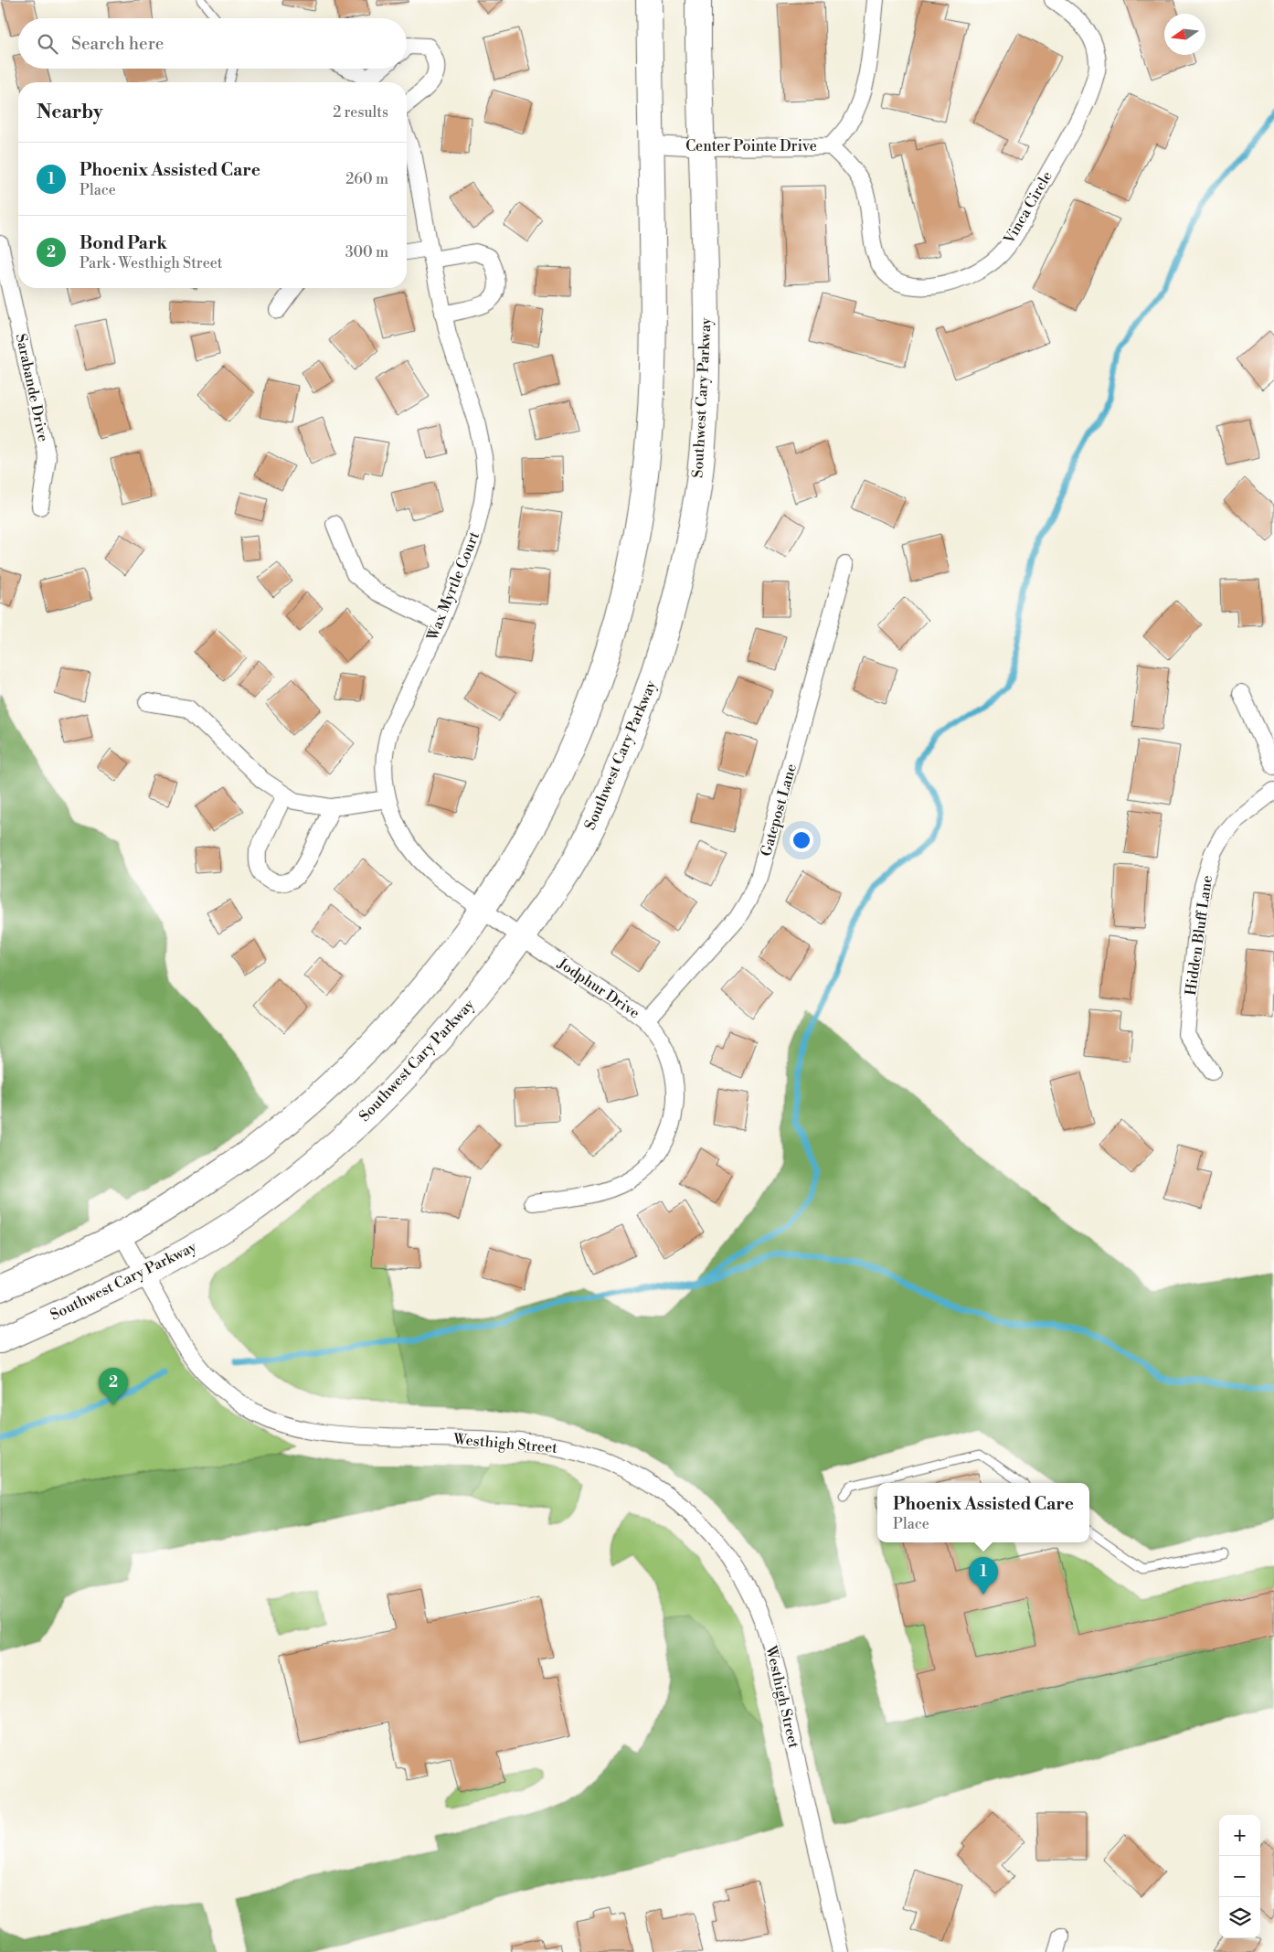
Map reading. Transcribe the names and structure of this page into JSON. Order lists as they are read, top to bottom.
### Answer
{
  "streets": {
    "main road": ["Southwest Cary Parkway"],
    "street": [
      "Center Pointe Drive",
      "Vinca Circle",
      "Sarabande Drive",
      "Wax Myrtle Court",
      "Gatepost Lane",
      "Hidden Bluff Lane",
      "Jodphur Drive",
      "Westhigh Street"
    ]
  },
  "crossings": [
    ["Center Pointe Drive", "Vinca Circle"],
    ["Center Pointe Drive", "Southwest Cary Parkway"],
    ["Southwest Cary Parkway", "Wax Myrtle Court"],
    ["Southwest Cary Parkway", "Jodphur Drive"],
    ["Southwest Cary Parkway", "Westhigh Street"],
    ["Wax Myrtle Court", "Jodphur Drive"],
    ["Gatepost Lane", "Jodphur Drive"]
  ],
  "north": "left",
  "page": {
    "search": "Search here",
    "heading": ["Nearby", "2 results"],
    "list": [
      {
        "mark": "1",
        "name": "Phoenix Assisted Care",
        "note": "Place",
        "value": "260 m"
      },
      {
        "mark": "2",
        "name": "Bond Park",
        "note": "Park · Westhigh Street",
        "value": "300 m"
      }
    ],
    "pins": ["2", "1"],
    "popup": ["Phoenix Assisted Care", "Place"],
    "map_buttons": ["+", "−"]
  }
}
